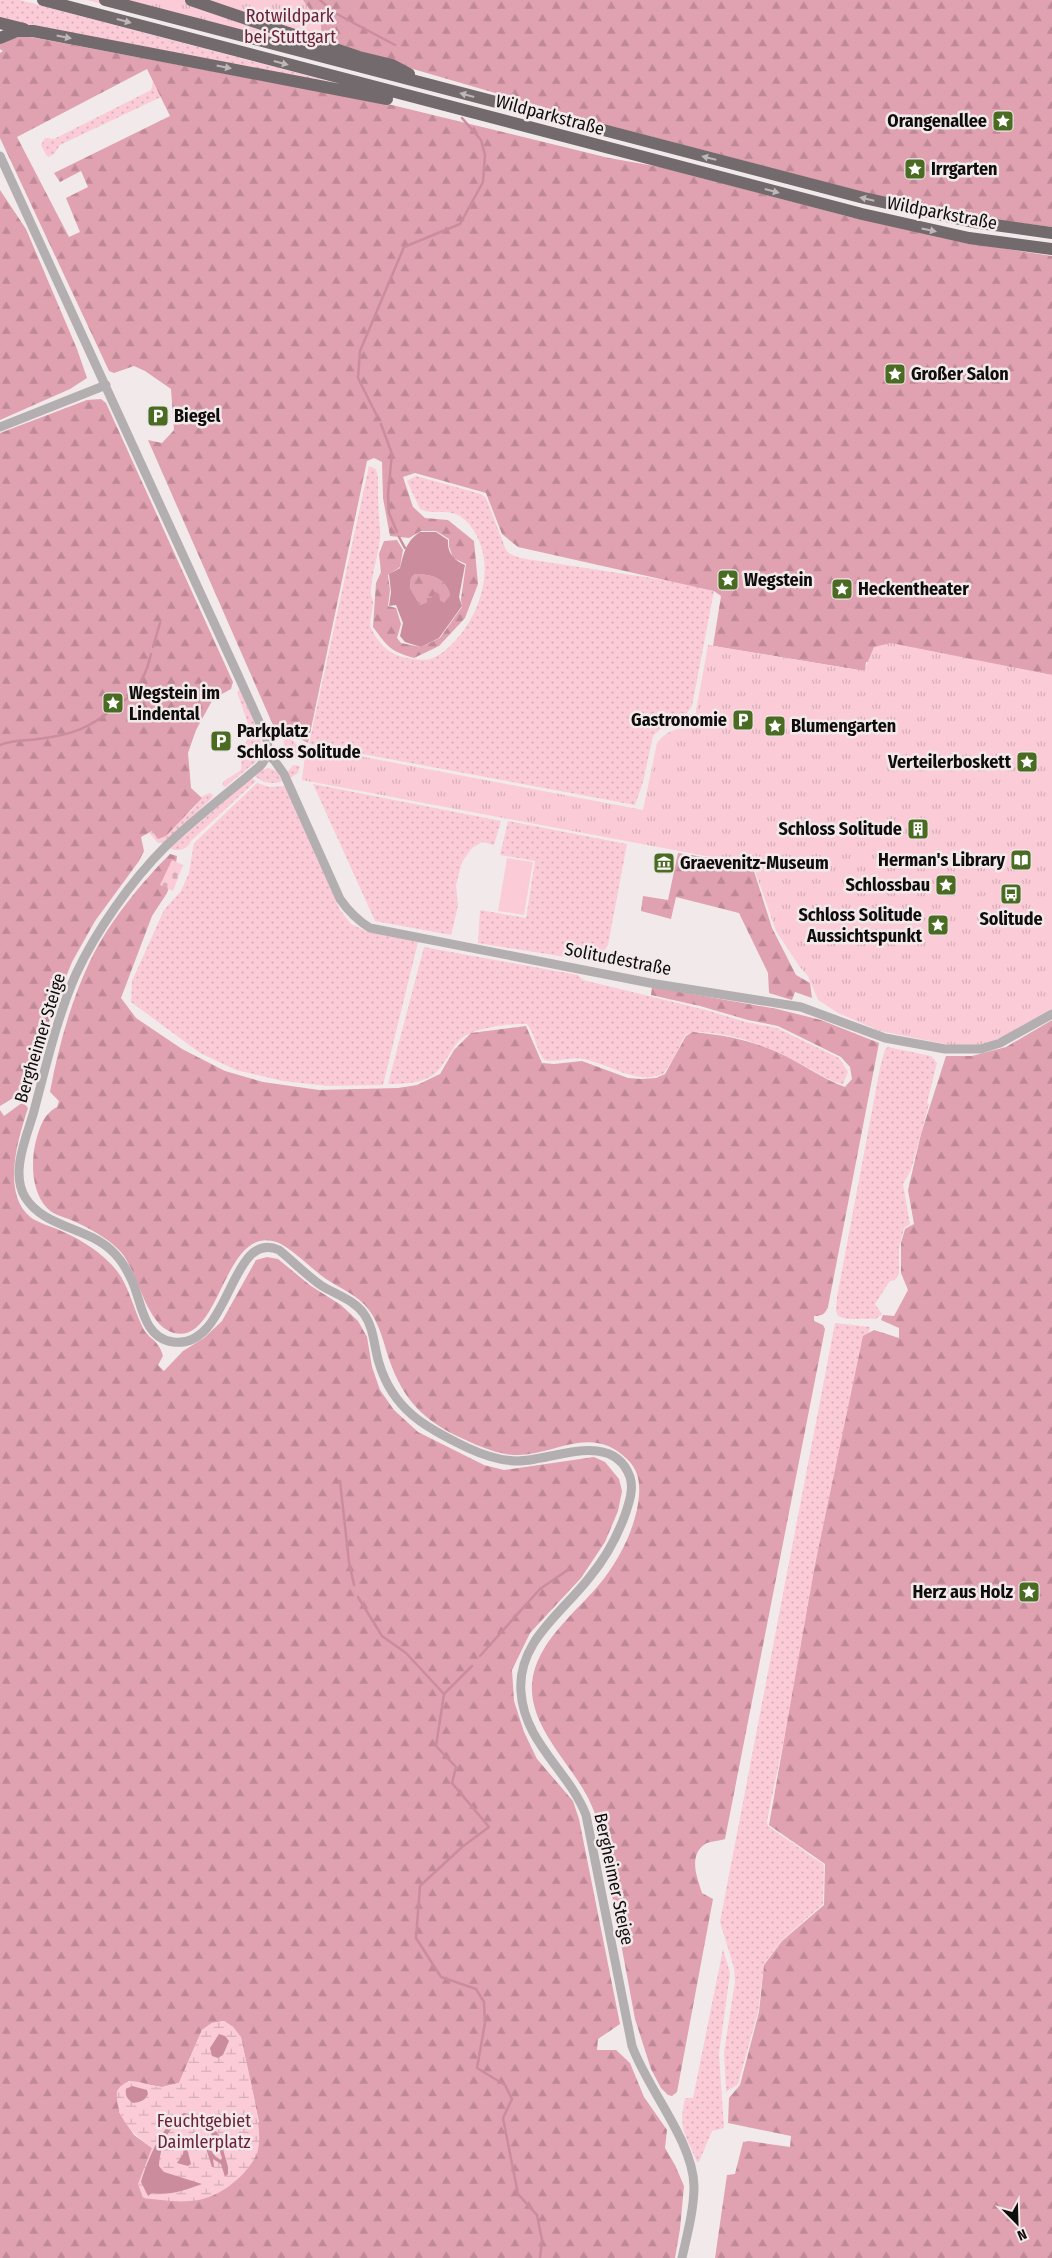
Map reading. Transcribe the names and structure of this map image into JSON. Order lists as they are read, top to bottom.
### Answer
{
  "streets": {
    "highway": ["Wildparkstraße"],
    "street": ["Solitudestraße", "Bergheimer Steige"]
  },
  "crossings": [
    ["Solitudestraße", "Bergheimer Steige"]
  ],
  "parks": ["Rotwildpark bei Stuttgart", "Feuchtgebiet Daimlerplatz"],
  "places": {
    "place": [
      "Orangenallee",
      "Irrgarten",
      "Großer Salon",
      "Wegstein",
      "Heckentheater",
      "Wegstein im Lindental",
      "Blumengarten",
      "Verteilerboskett",
      "Schlossbau",
      "Schloss Solitude Aussichtspunkt",
      "Herz aus Holz"
    ],
    "parking": ["Biegel", "Gastronomie", "Parkplatz Schloss Solitude"],
    "building": ["Schloss Solitude"],
    "library": ["Herman's Library"],
    "museum": ["Graevenitz-Museum"],
    "bus stop": ["Solitude"]
  },
  "north": "bottom right"
}
